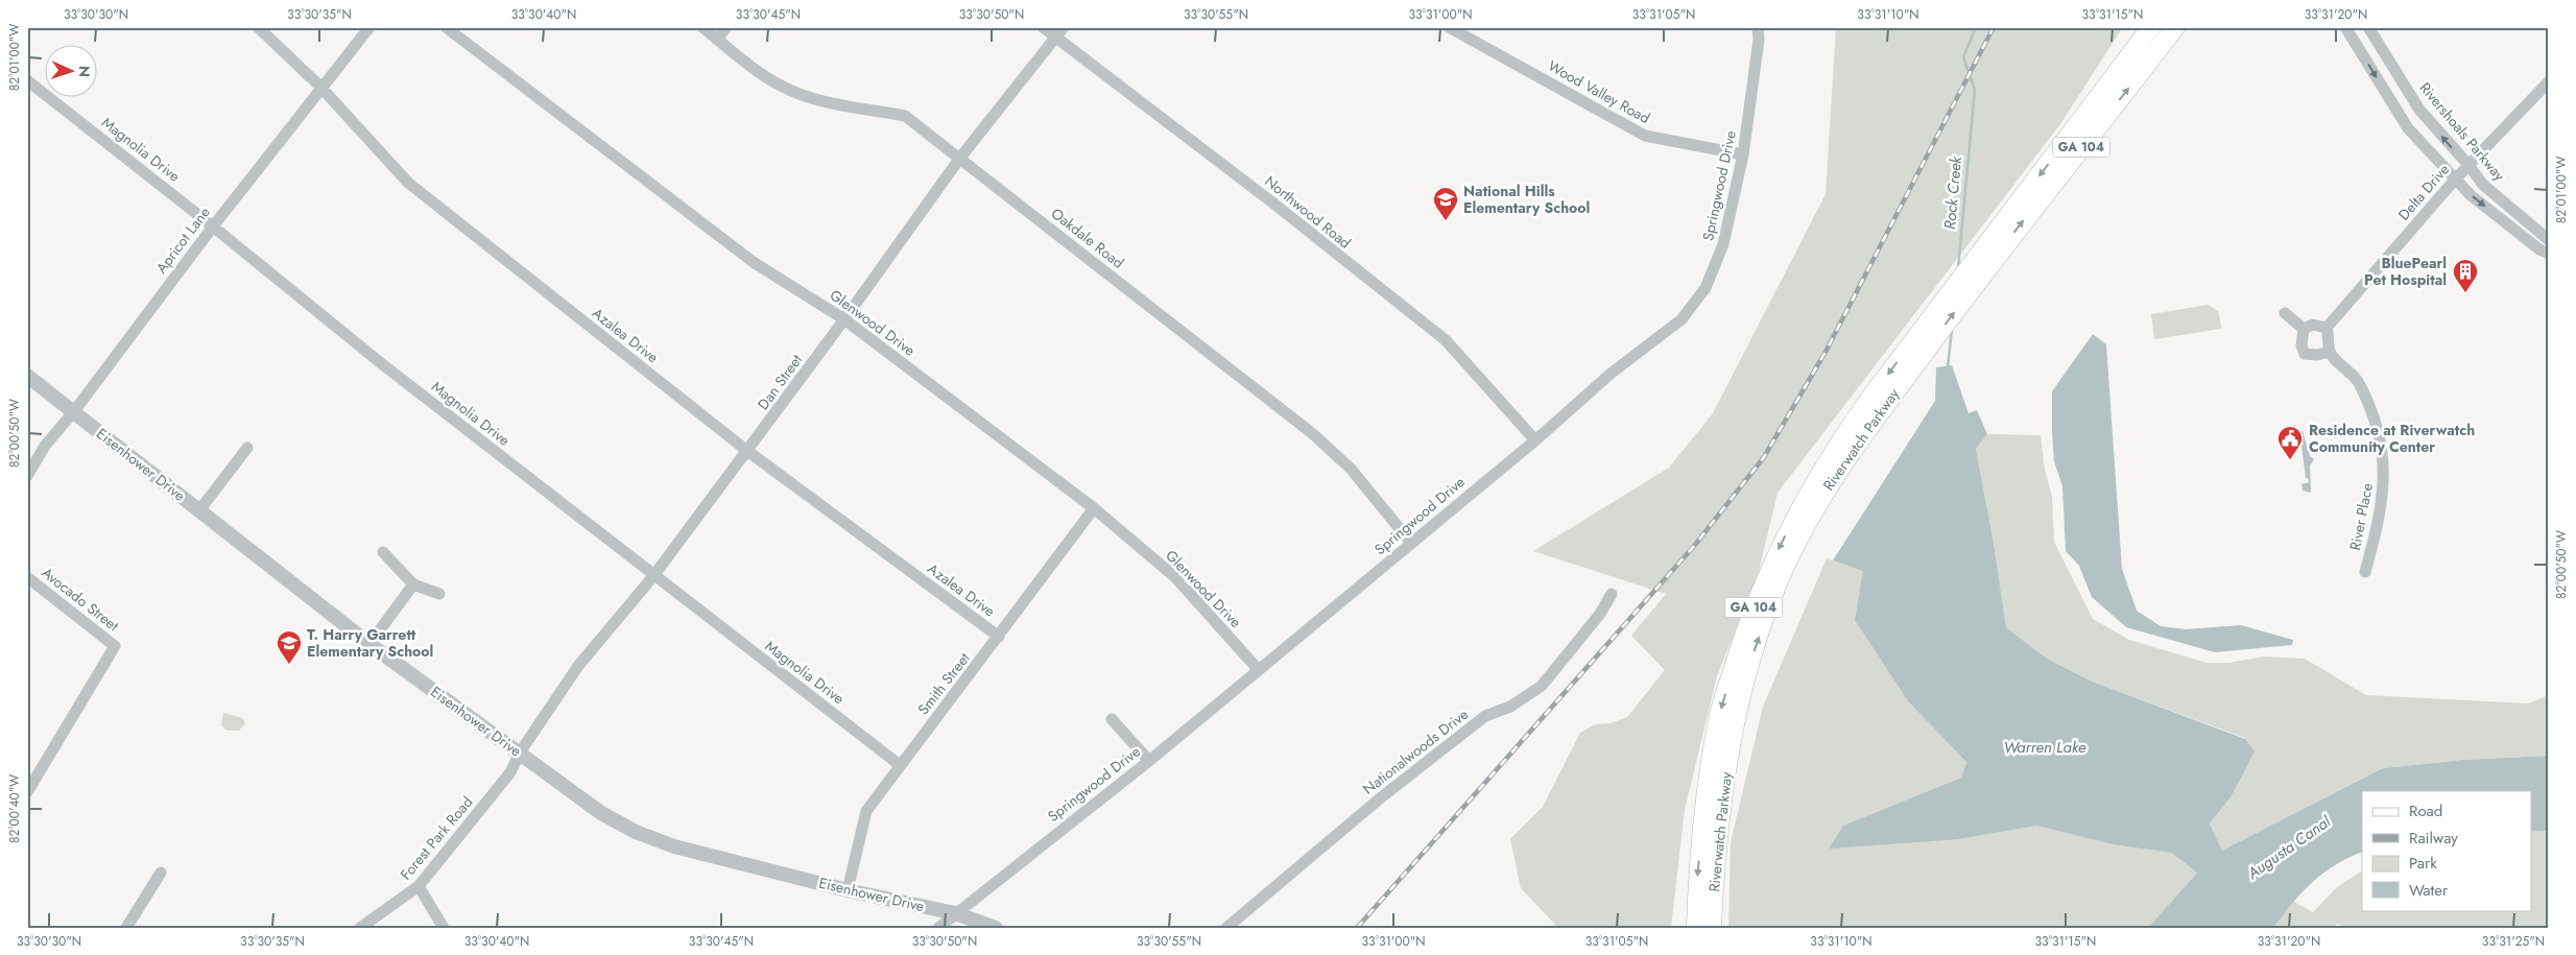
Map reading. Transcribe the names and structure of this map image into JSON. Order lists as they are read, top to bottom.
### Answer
{
  "streets": {
    "main road": ["GA 104", "Riverwatch Parkway"],
    "street": [
      "Wood Valley Road",
      "Rivershoals Parkway",
      "Magnolia Drive",
      "Springwood Drive",
      "Delta Drive",
      "Northwood Road",
      "Oakdale Road",
      "Apricot Lane",
      "Glenwood Drive",
      "Azalea Drive",
      "Dan Street",
      "Eisenhower Drive",
      "River Place",
      "Avocado Street",
      "Smith Street",
      "Nationalwoods Drive",
      "Forest Park Road"
    ]
  },
  "crossings": [
    ["Wood Valley Road", "Springwood Drive"],
    ["Rivershoals Parkway", "Delta Drive"],
    ["Magnolia Drive", "Apricot Lane"],
    ["Magnolia Drive", "Dan Street"],
    ["Magnolia Drive", "Smith Street"],
    ["Springwood Drive", "Northwood Road"],
    ["Springwood Drive", "Oakdale Road"],
    ["Springwood Drive", "Glenwood Drive"],
    ["Springwood Drive", "Eisenhower Drive"],
    ["Delta Drive", "River Place"],
    ["Northwood Road", "Dan Street"],
    ["Oakdale Road", "Dan Street"],
    ["Apricot Lane", "Azalea Drive"],
    ["Apricot Lane", "Eisenhower Drive"],
    ["Glenwood Drive", "Dan Street"],
    ["Glenwood Drive", "Smith Street"],
    ["Azalea Drive", "Dan Street"],
    ["Azalea Drive", "Smith Street"],
    ["Dan Street", "Eisenhower Drive"],
    ["Dan Street", "Forest Park Road"],
    ["Eisenhower Drive", "Smith Street"],
    ["Eisenhower Drive", "Forest Park Road"]
  ],
  "water": ["Rock Creek", "Warren Lake", "Augusta Canal"],
  "places": {
    "school or university": ["National Hills Elementary School", "T. Harry Garrett Elementary School"],
    "building": ["BluePearl Pet Hospital"],
    "public building": ["Residence at Riverwatch Community Center"]
  },
  "legend": [
    "Road",
    "Railway",
    "Park",
    "Water"
  ],
  "north": "right",
  "coordinates": [
    "33°30'30\"N",
    "33°30'35\"N",
    "33°30'40\"N",
    "33°30'45\"N",
    "33°30'50\"N",
    "33°30'55\"N",
    "33°31'00\"N",
    "33°31'05\"N",
    "33°31'10\"N",
    "33°31'15\"N",
    "33°31'20\"N",
    "82°01'00\"W",
    "82°00'50\"W",
    "82°00'40\"W",
    "33°31'25\"N"
  ]
}
